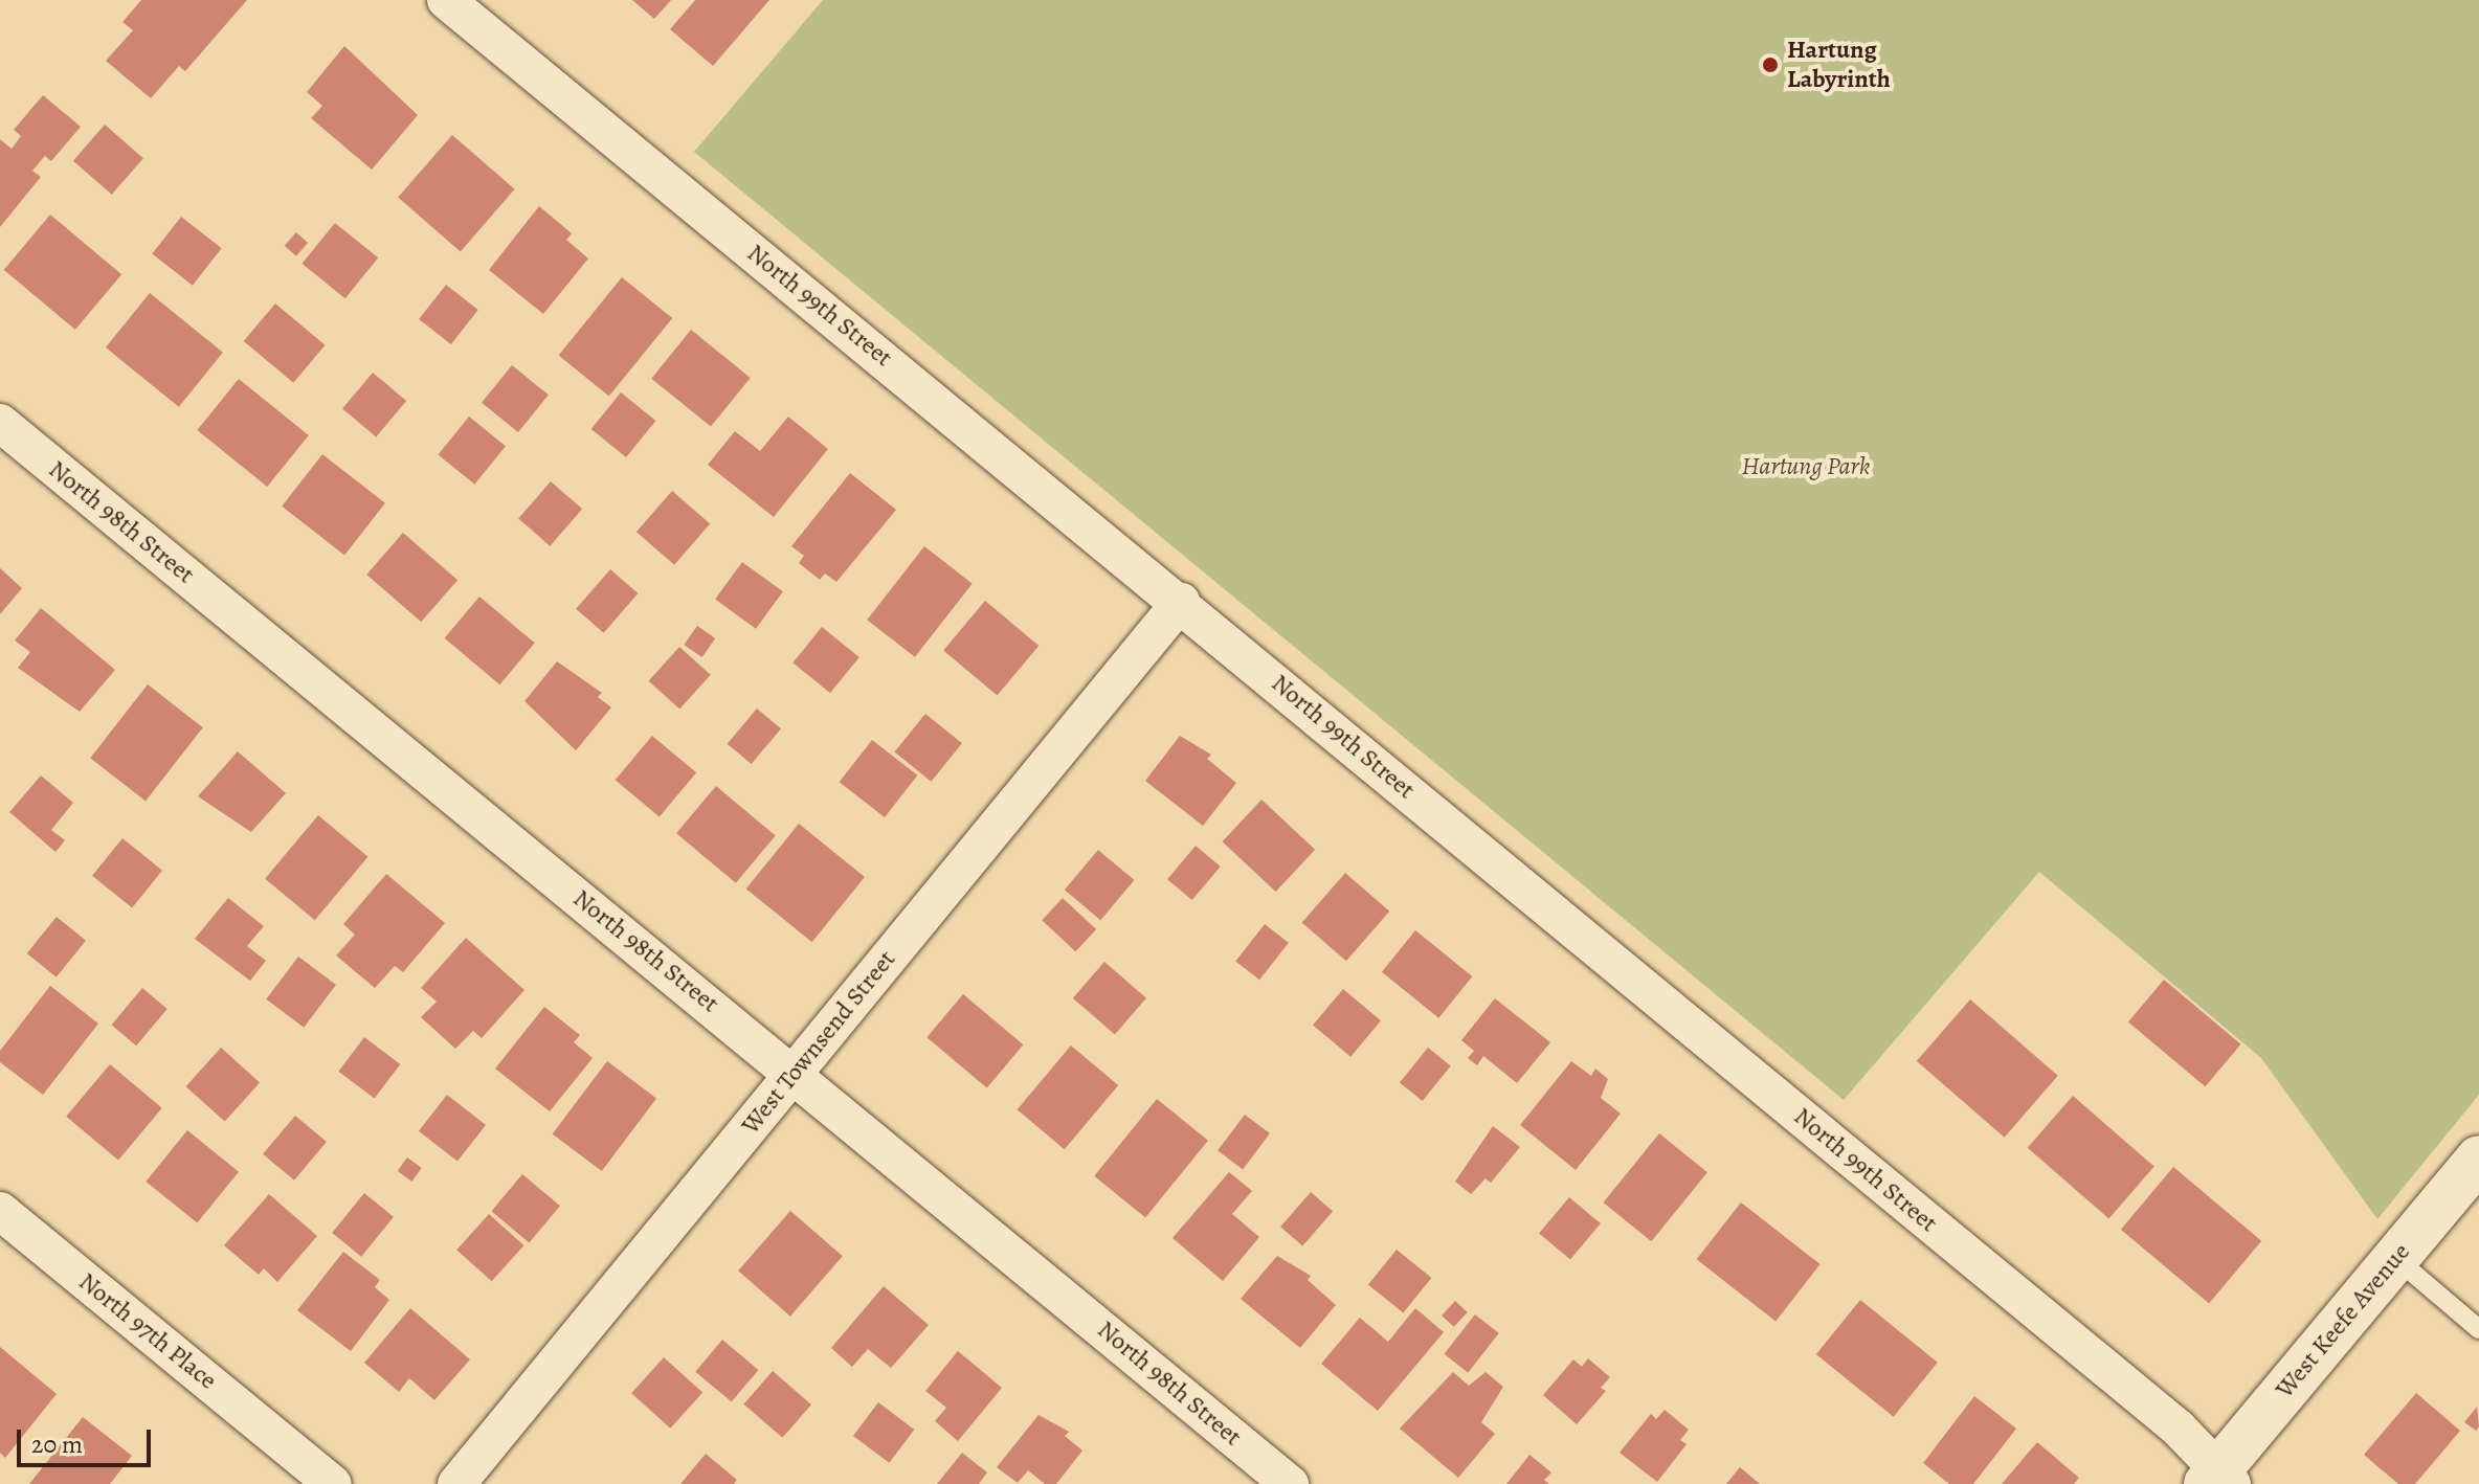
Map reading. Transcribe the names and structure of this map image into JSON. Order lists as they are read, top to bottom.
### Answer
{
  "streets": {
    "street": [
      "North 99th Street",
      "North 98th Street",
      "West Townsend Street",
      "West Keefe Avenue",
      "North 97th Place"
    ]
  },
  "crossings": [
    ["North 99th Street", "West Townsend Street"],
    ["North 99th Street", "West Keefe Avenue"],
    ["North 98th Street", "West Townsend Street"]
  ],
  "parks": ["Hartung Park"],
  "places": ["Hartung Labyrinth"],
  "scale_bar": "20 m"
}
